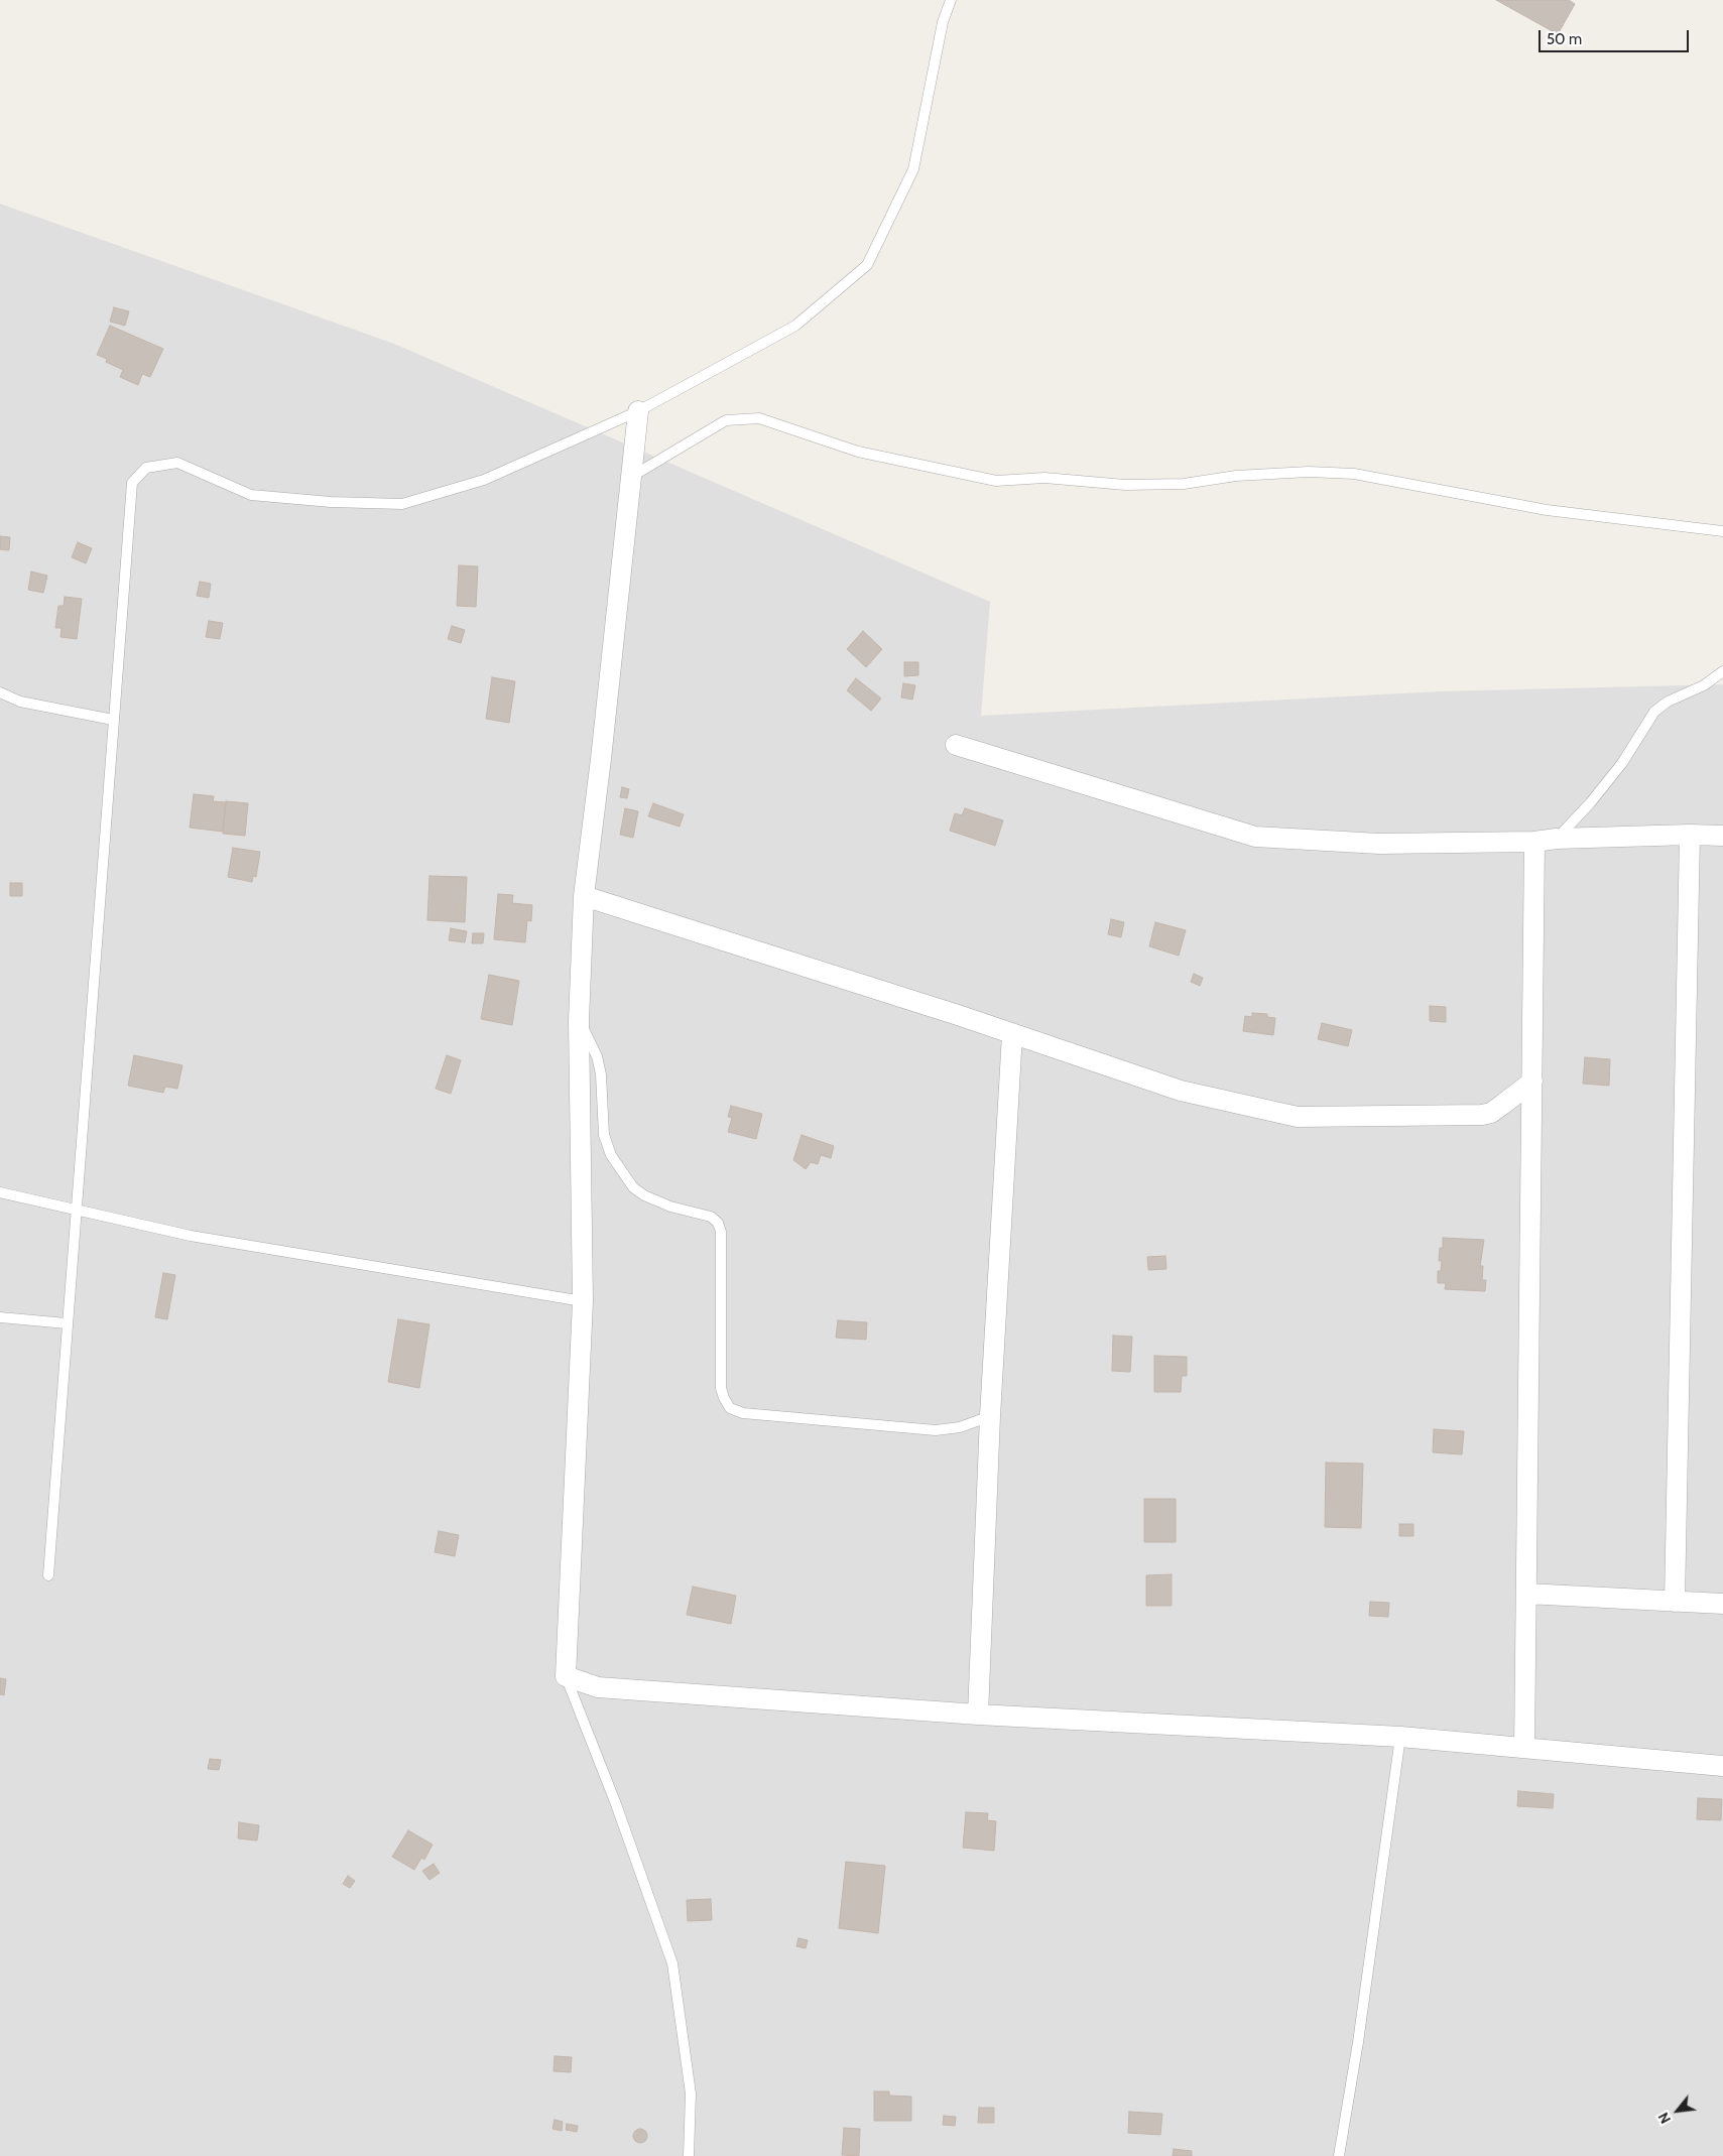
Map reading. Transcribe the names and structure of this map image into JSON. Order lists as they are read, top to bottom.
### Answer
{
  "scale_bar": "50 m",
  "north": "bottom left"
}
